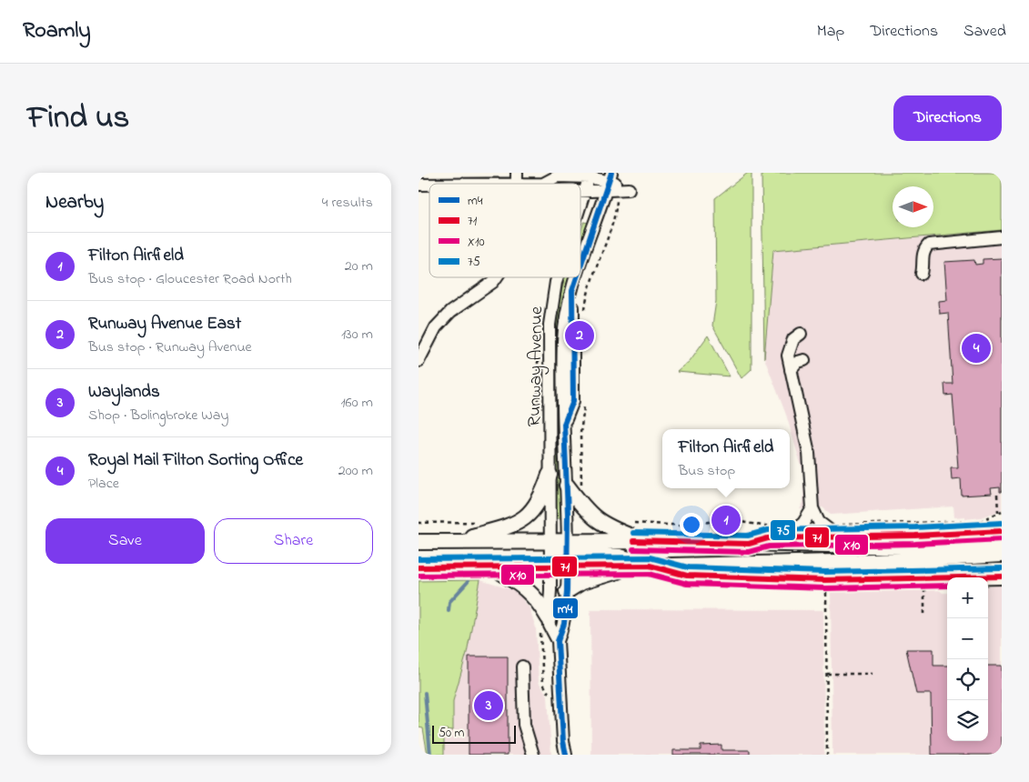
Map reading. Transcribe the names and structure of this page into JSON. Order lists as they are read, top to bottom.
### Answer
{
  "streets": {
    "street": ["Runway Avenue"]
  },
  "lines": [
    "transit line m4",
    "transit line 75",
    "transit line 71",
    "transit line X10"
  ],
  "legend": [
    "m4",
    "71",
    "X10",
    "75"
  ],
  "scale_bar": "50 m",
  "north": "right",
  "page": {
    "header": "Roamly",
    "nav": ["Map", "Directions", "Saved"],
    "title": "Find us",
    "buttons": [
      "Directions",
      ["Save", "Share"]
    ],
    "heading": ["Nearby", "4 results"],
    "list": [
      {
        "mark": "1",
        "name": "Filton Airfield",
        "note": "Bus stop · Gloucester Road North",
        "value": "20 m"
      },
      {
        "mark": "2",
        "name": "Runway Avenue East",
        "note": "Bus stop · Runway Avenue",
        "value": "130 m"
      },
      {
        "mark": "3",
        "name": "Waylands",
        "note": "Shop · Bolingbroke Way",
        "value": "160 m"
      },
      {
        "mark": "4",
        "name": "Royal Mail Filton Sorting Office",
        "note": "Place",
        "value": "200 m"
      }
    ],
    "pins": [
      "2",
      "4",
      "1",
      "3"
    ],
    "popup": ["Filton Airfield", "Bus stop"],
    "map_buttons": ["+", "−"],
    "scale": "50 m"
  }
}
